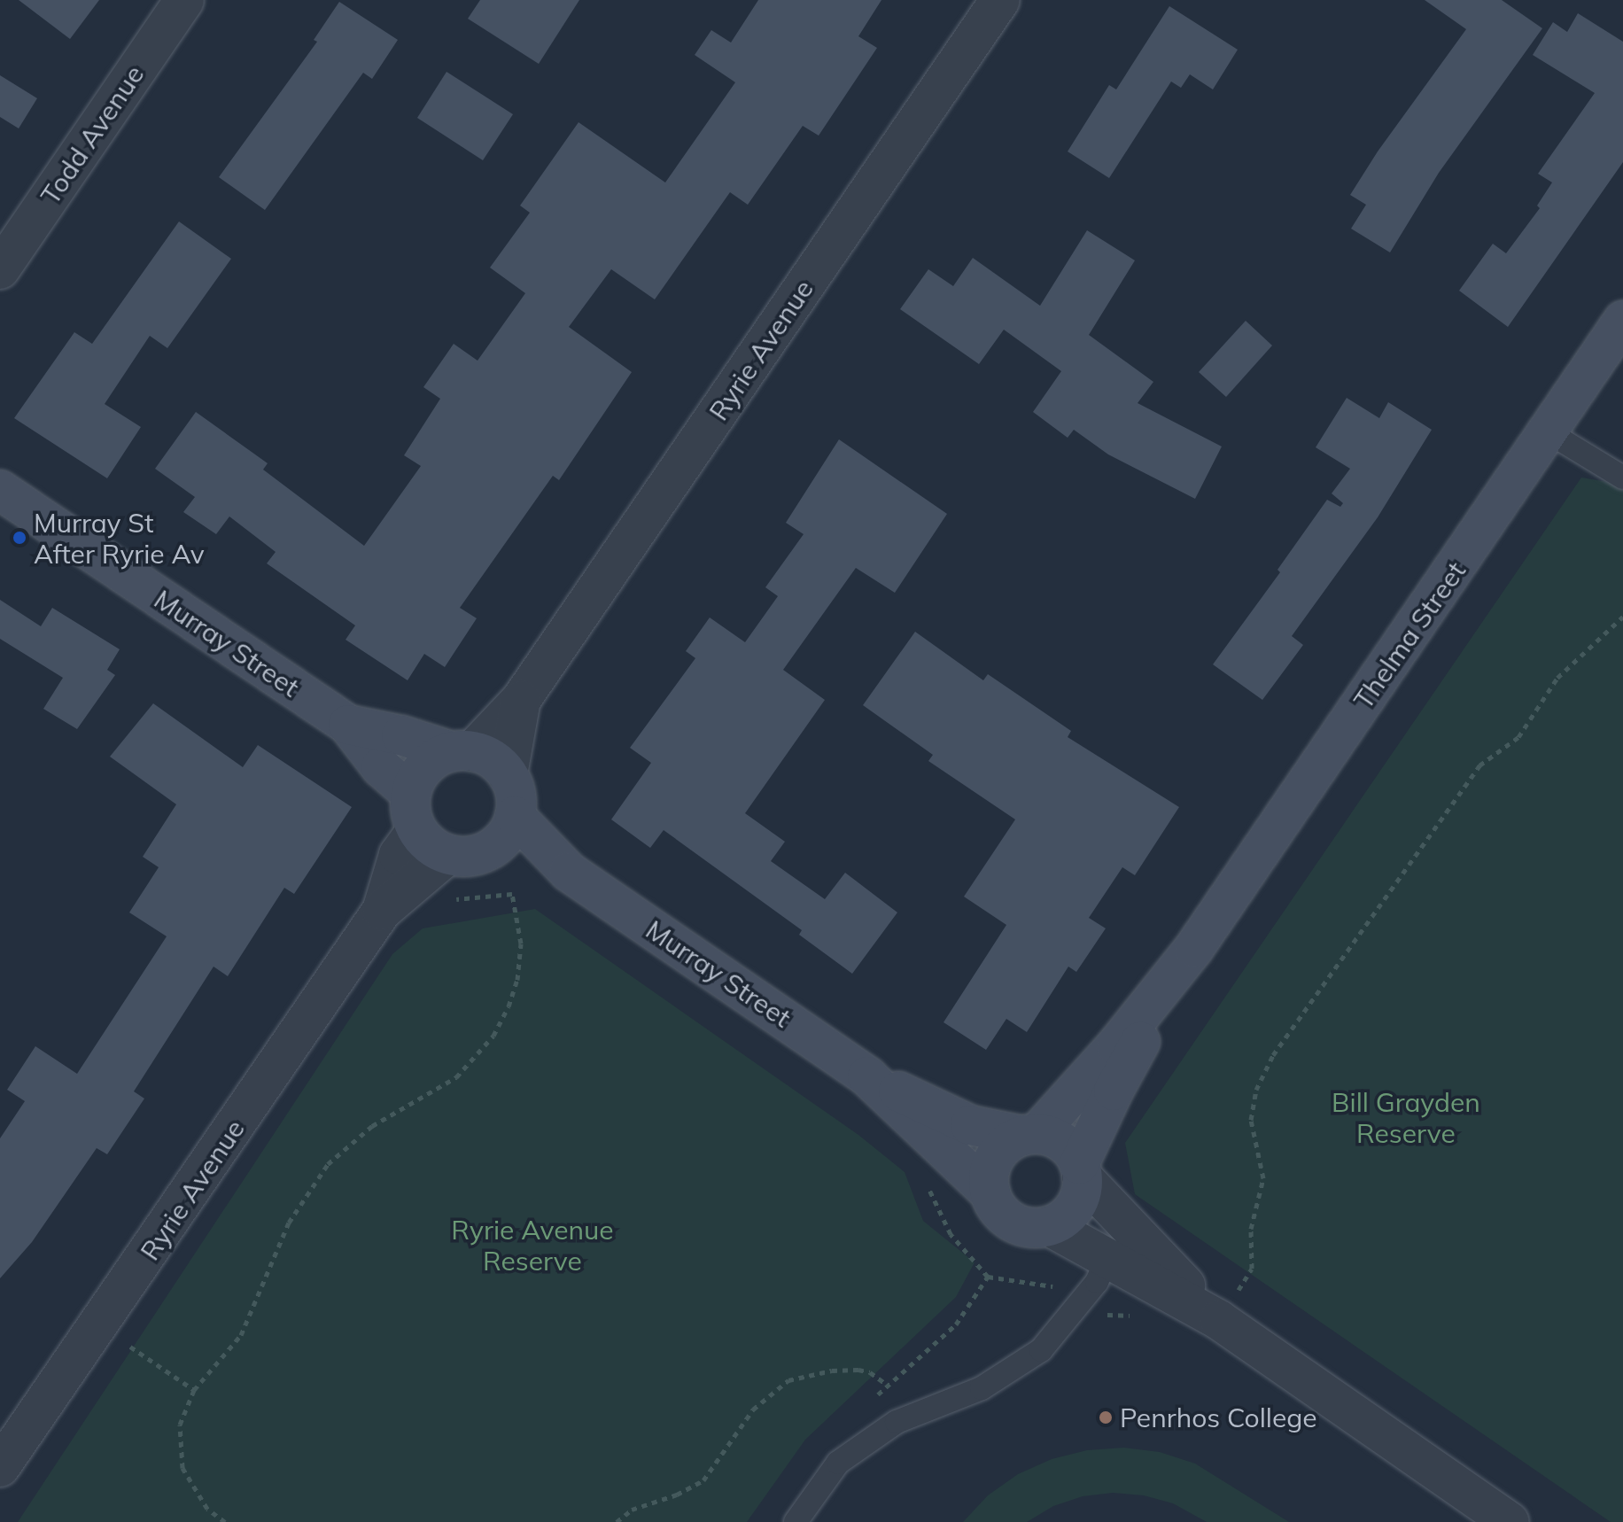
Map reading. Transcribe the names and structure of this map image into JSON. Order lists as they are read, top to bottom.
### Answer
{
  "streets": {
    "main road": ["Thelma Street", "Murray Street"],
    "street": ["Todd Avenue", "Ryrie Avenue"]
  },
  "crossings": [
    ["Ryrie Avenue", "Murray Street"],
    ["Thelma Street", "Murray Street"]
  ],
  "parks": ["Bill Grayden Reserve", "Ryrie Avenue Reserve"],
  "places": ["Murray St After Ryrie Av", "Penrhos College"]
}
